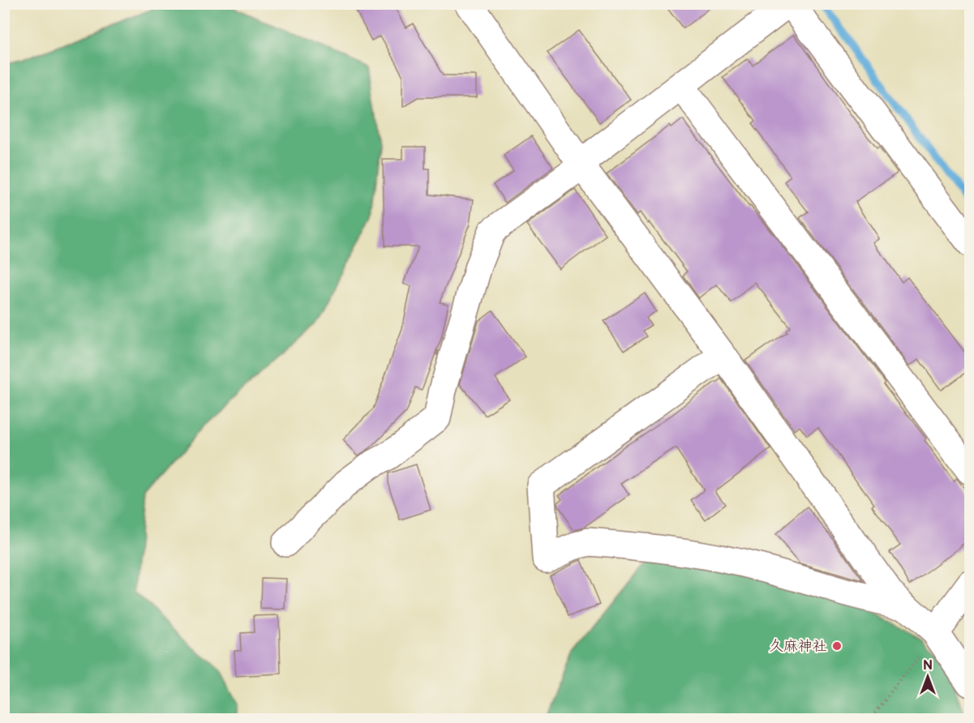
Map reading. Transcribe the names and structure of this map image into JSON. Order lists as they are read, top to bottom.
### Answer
{
  "places": ["久麻神社"],
  "north": "top"
}
